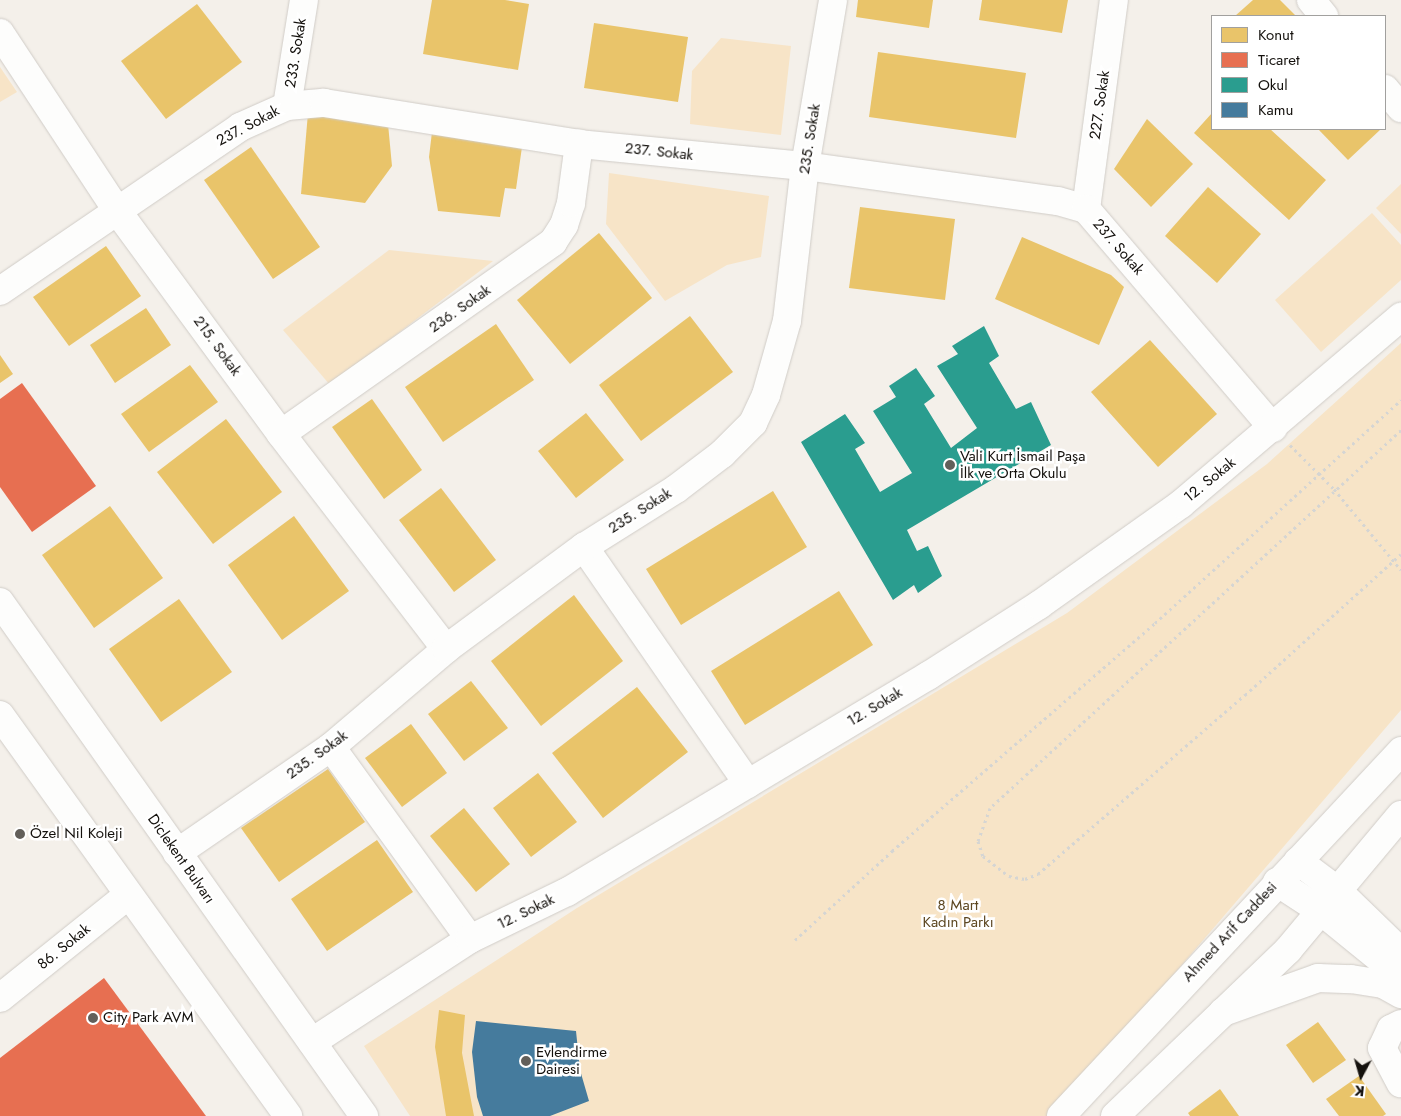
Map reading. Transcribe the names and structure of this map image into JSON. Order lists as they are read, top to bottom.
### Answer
{
  "streets": {
    "street": [
      "233. Sokak",
      "227. Sokak",
      "237. Sokak",
      "235. Sokak",
      "236. Sokak",
      "215. Sokak",
      "12. Sokak",
      "Diclekent Bulvarı",
      "Ahmed Arif Caddesi",
      "86. Sokak"
    ]
  },
  "crossings": [
    ["233. Sokak", "237. Sokak"],
    ["227. Sokak", "237. Sokak"],
    ["237. Sokak", "235. Sokak"],
    ["237. Sokak", "236. Sokak"],
    ["237. Sokak", "215. Sokak"],
    ["237. Sokak", "12. Sokak"],
    ["235. Sokak", "215. Sokak"],
    ["235. Sokak", "Diclekent Bulvarı"],
    ["236. Sokak", "215. Sokak"],
    ["12. Sokak", "Diclekent Bulvarı"]
  ],
  "parks": ["8 Mart Kadın Parkı"],
  "places": [
    "Vali Kurt İsmail Paşa İlk ve Orta Okulu",
    "Özel Nil Koleji",
    "City Park AVM",
    "Evlendirme Dairesi"
  ],
  "legend": [
    "Konut",
    "Ticaret",
    "Okul",
    "Kamu"
  ],
  "north": "bottom"
}
